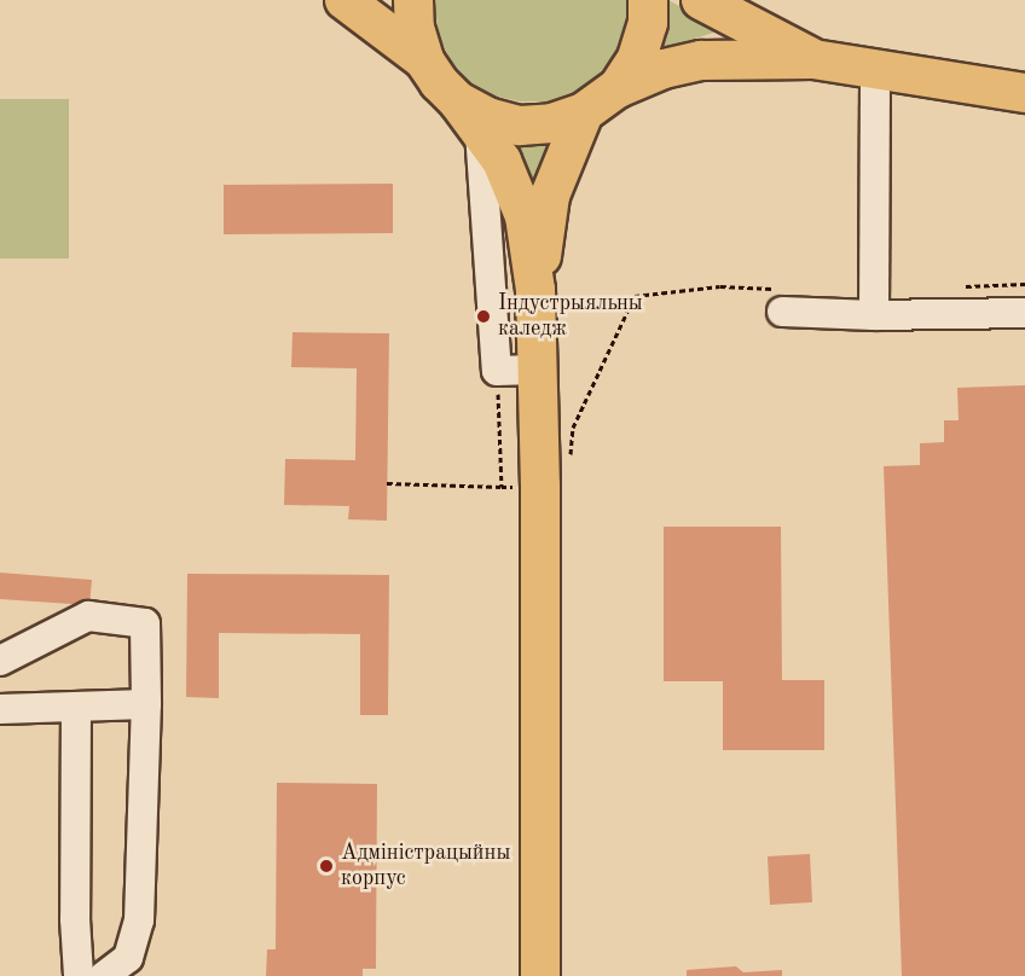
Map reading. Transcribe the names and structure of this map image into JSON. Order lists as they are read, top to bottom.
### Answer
{
  "places": ["Індустрыяльны каледж", "Адміністрацыйны корпус"]
}
